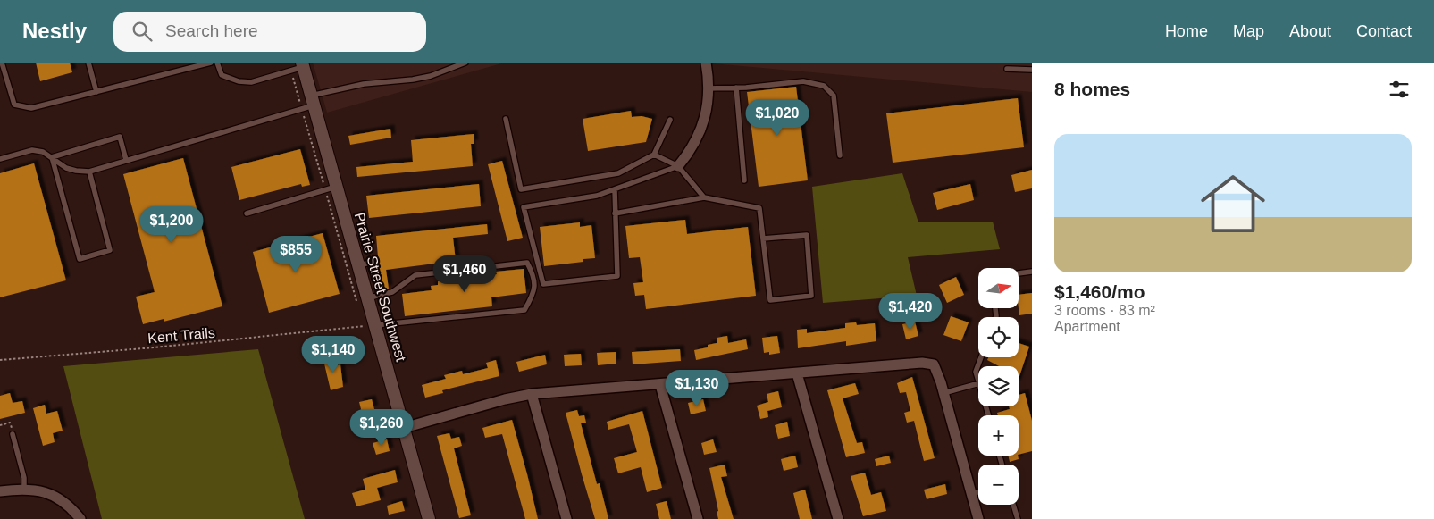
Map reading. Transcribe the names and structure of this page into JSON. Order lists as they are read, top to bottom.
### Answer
{
  "streets": {
    "street": ["Prairie Street Southwest"],
    "path": ["Kent Trails"]
  },
  "crossings": [
    ["Prairie Street Southwest", "Kent Trails"]
  ],
  "north": "right",
  "page": {
    "header": "Nestly",
    "search": "Search here",
    "nav": [
      "Home",
      "Map",
      "About",
      "Contact"
    ],
    "heading": "8 homes",
    "price": [
      "$1,020",
      "$1,200",
      "$855",
      "$1,460",
      "$1,420",
      "$1,140",
      "$1,130",
      "$1,260"
    ],
    "list": [
      {
        "name": "$1,460/mo",
        "note": "3 rooms · 83 m² · Apartment"
      }
    ],
    "map_buttons": ["+", "−"]
  }
}
